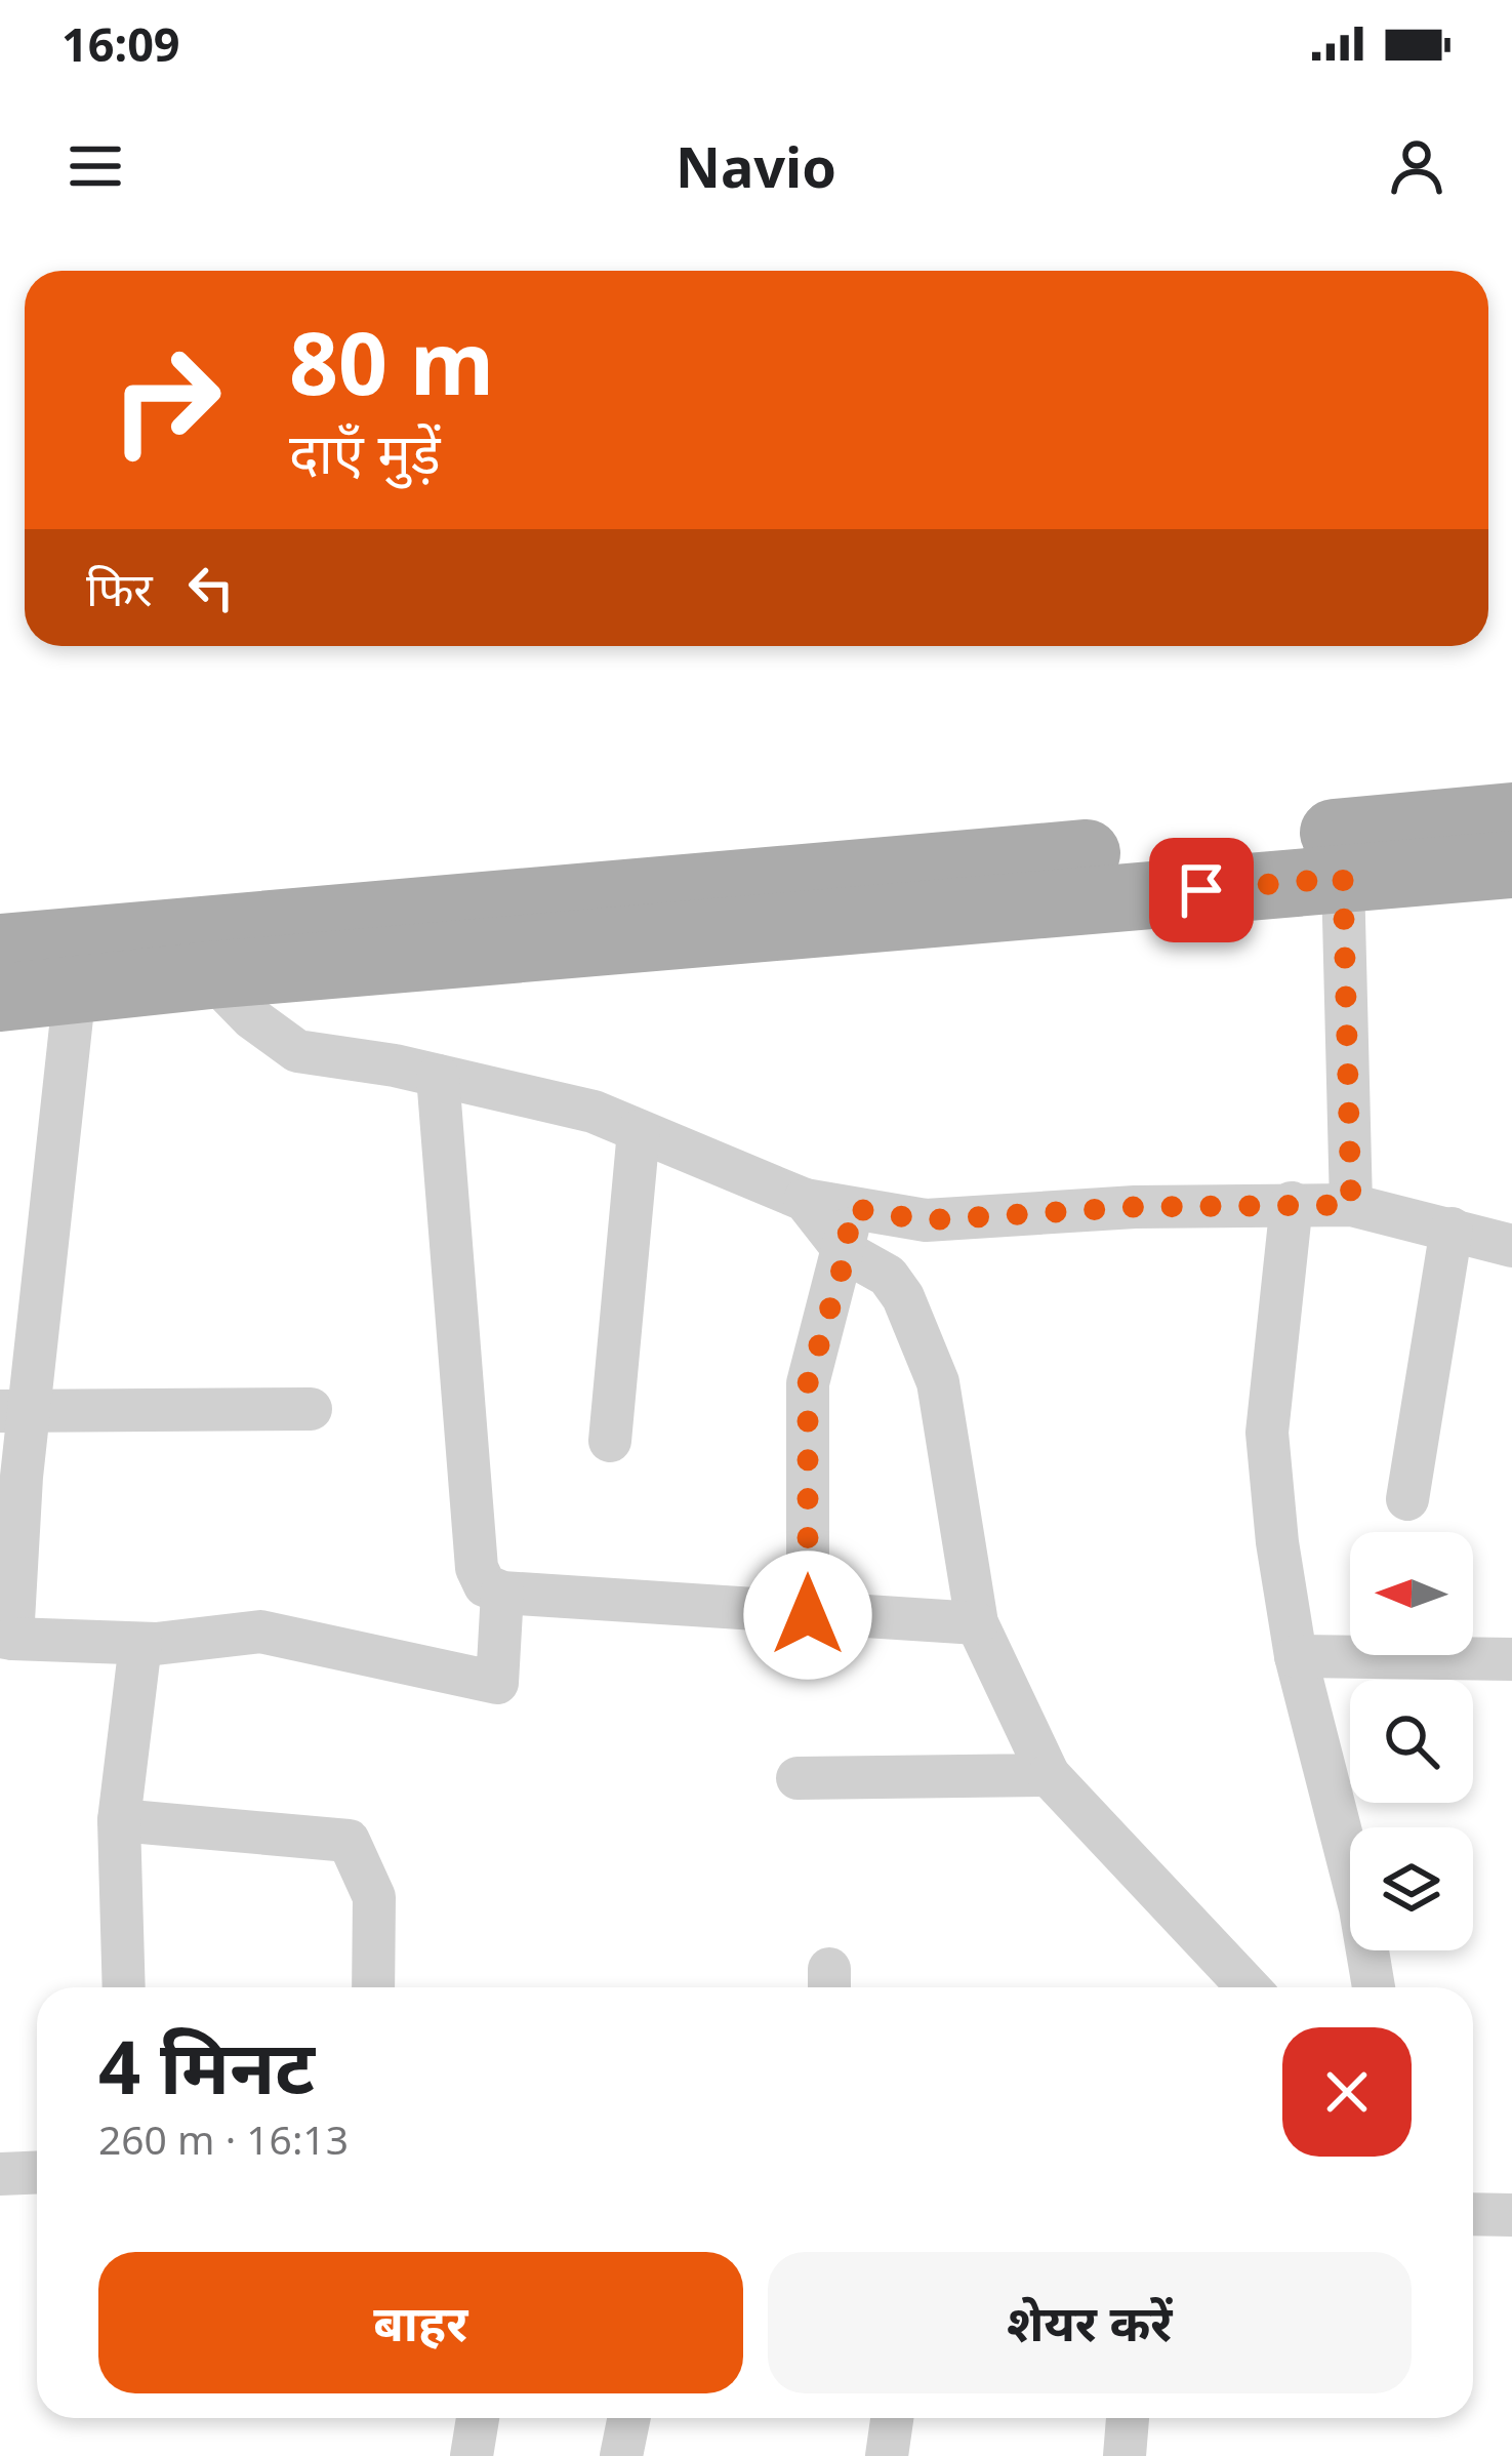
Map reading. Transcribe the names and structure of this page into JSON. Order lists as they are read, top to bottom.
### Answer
{
  "north": "left",
  "page": {
    "status": "16:09",
    "header": "Navio",
    "turn": ["80 m", "दाएँ मुड़ें"],
    "then": "फिर",
    "heading": ["4 मिनट", "260 m · 16:13"],
    "buttons": ["बाहर", "शेयर करें"]
  }
}
